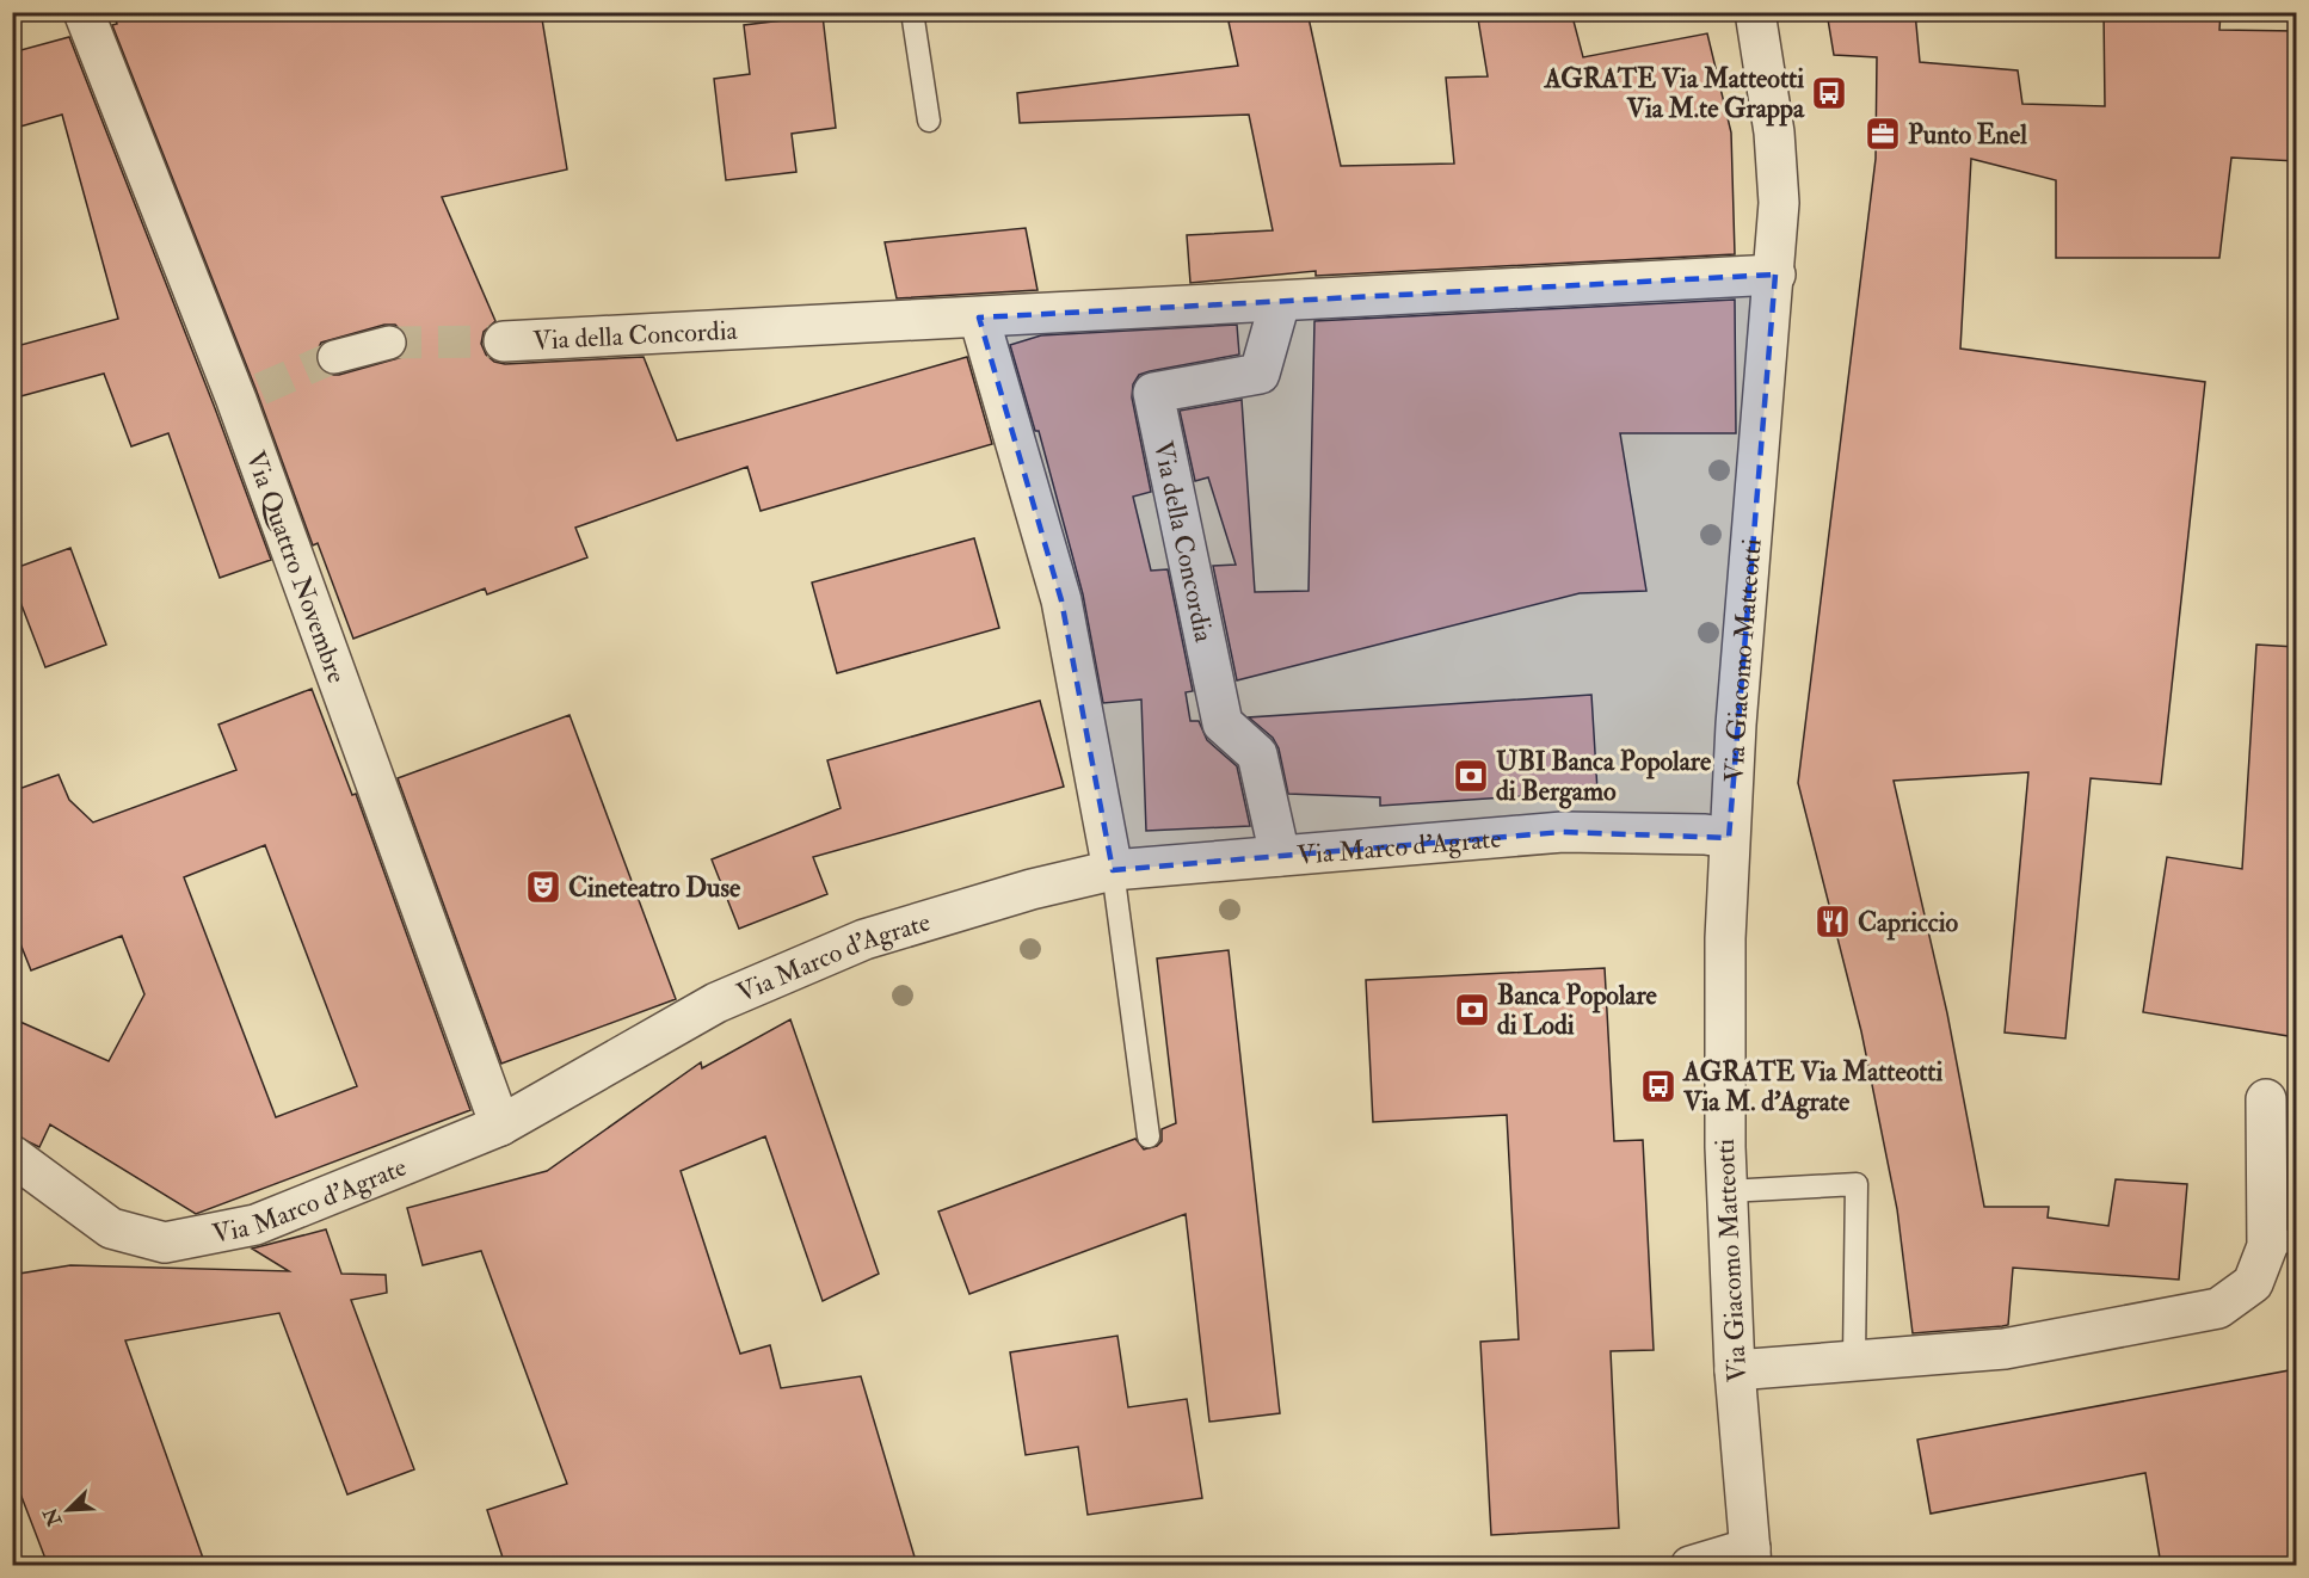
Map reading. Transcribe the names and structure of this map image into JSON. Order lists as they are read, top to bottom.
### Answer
{
  "streets": {
    "street": [
      "Via della Concordia",
      "Via Quattro Novembre",
      "Via Giacomo Matteotti",
      "Via Marco d'Agrate"
    ]
  },
  "crossings": [
    ["Via della Concordia", "Via Giacomo Matteotti"],
    ["Via della Concordia", "Via Marco d'Agrate"],
    ["Via Quattro Novembre", "Via Marco d'Agrate"],
    ["Via Giacomo Matteotti", "Via Marco d'Agrate"]
  ],
  "places": {
    "bus stop": ["AGRATE Via Matteotti Via M.te Grappa", "AGRATE Via Matteotti Via M. d'Agrate"],
    "office": ["Punto Enel"],
    "bank": ["UBI Banca Popolare di Bergamo", "Banca Popolare di Lodi"],
    "theatre": ["Cineteatro Duse"],
    "restaurant": ["Capriccio"]
  },
  "north": "bottom left"
}
